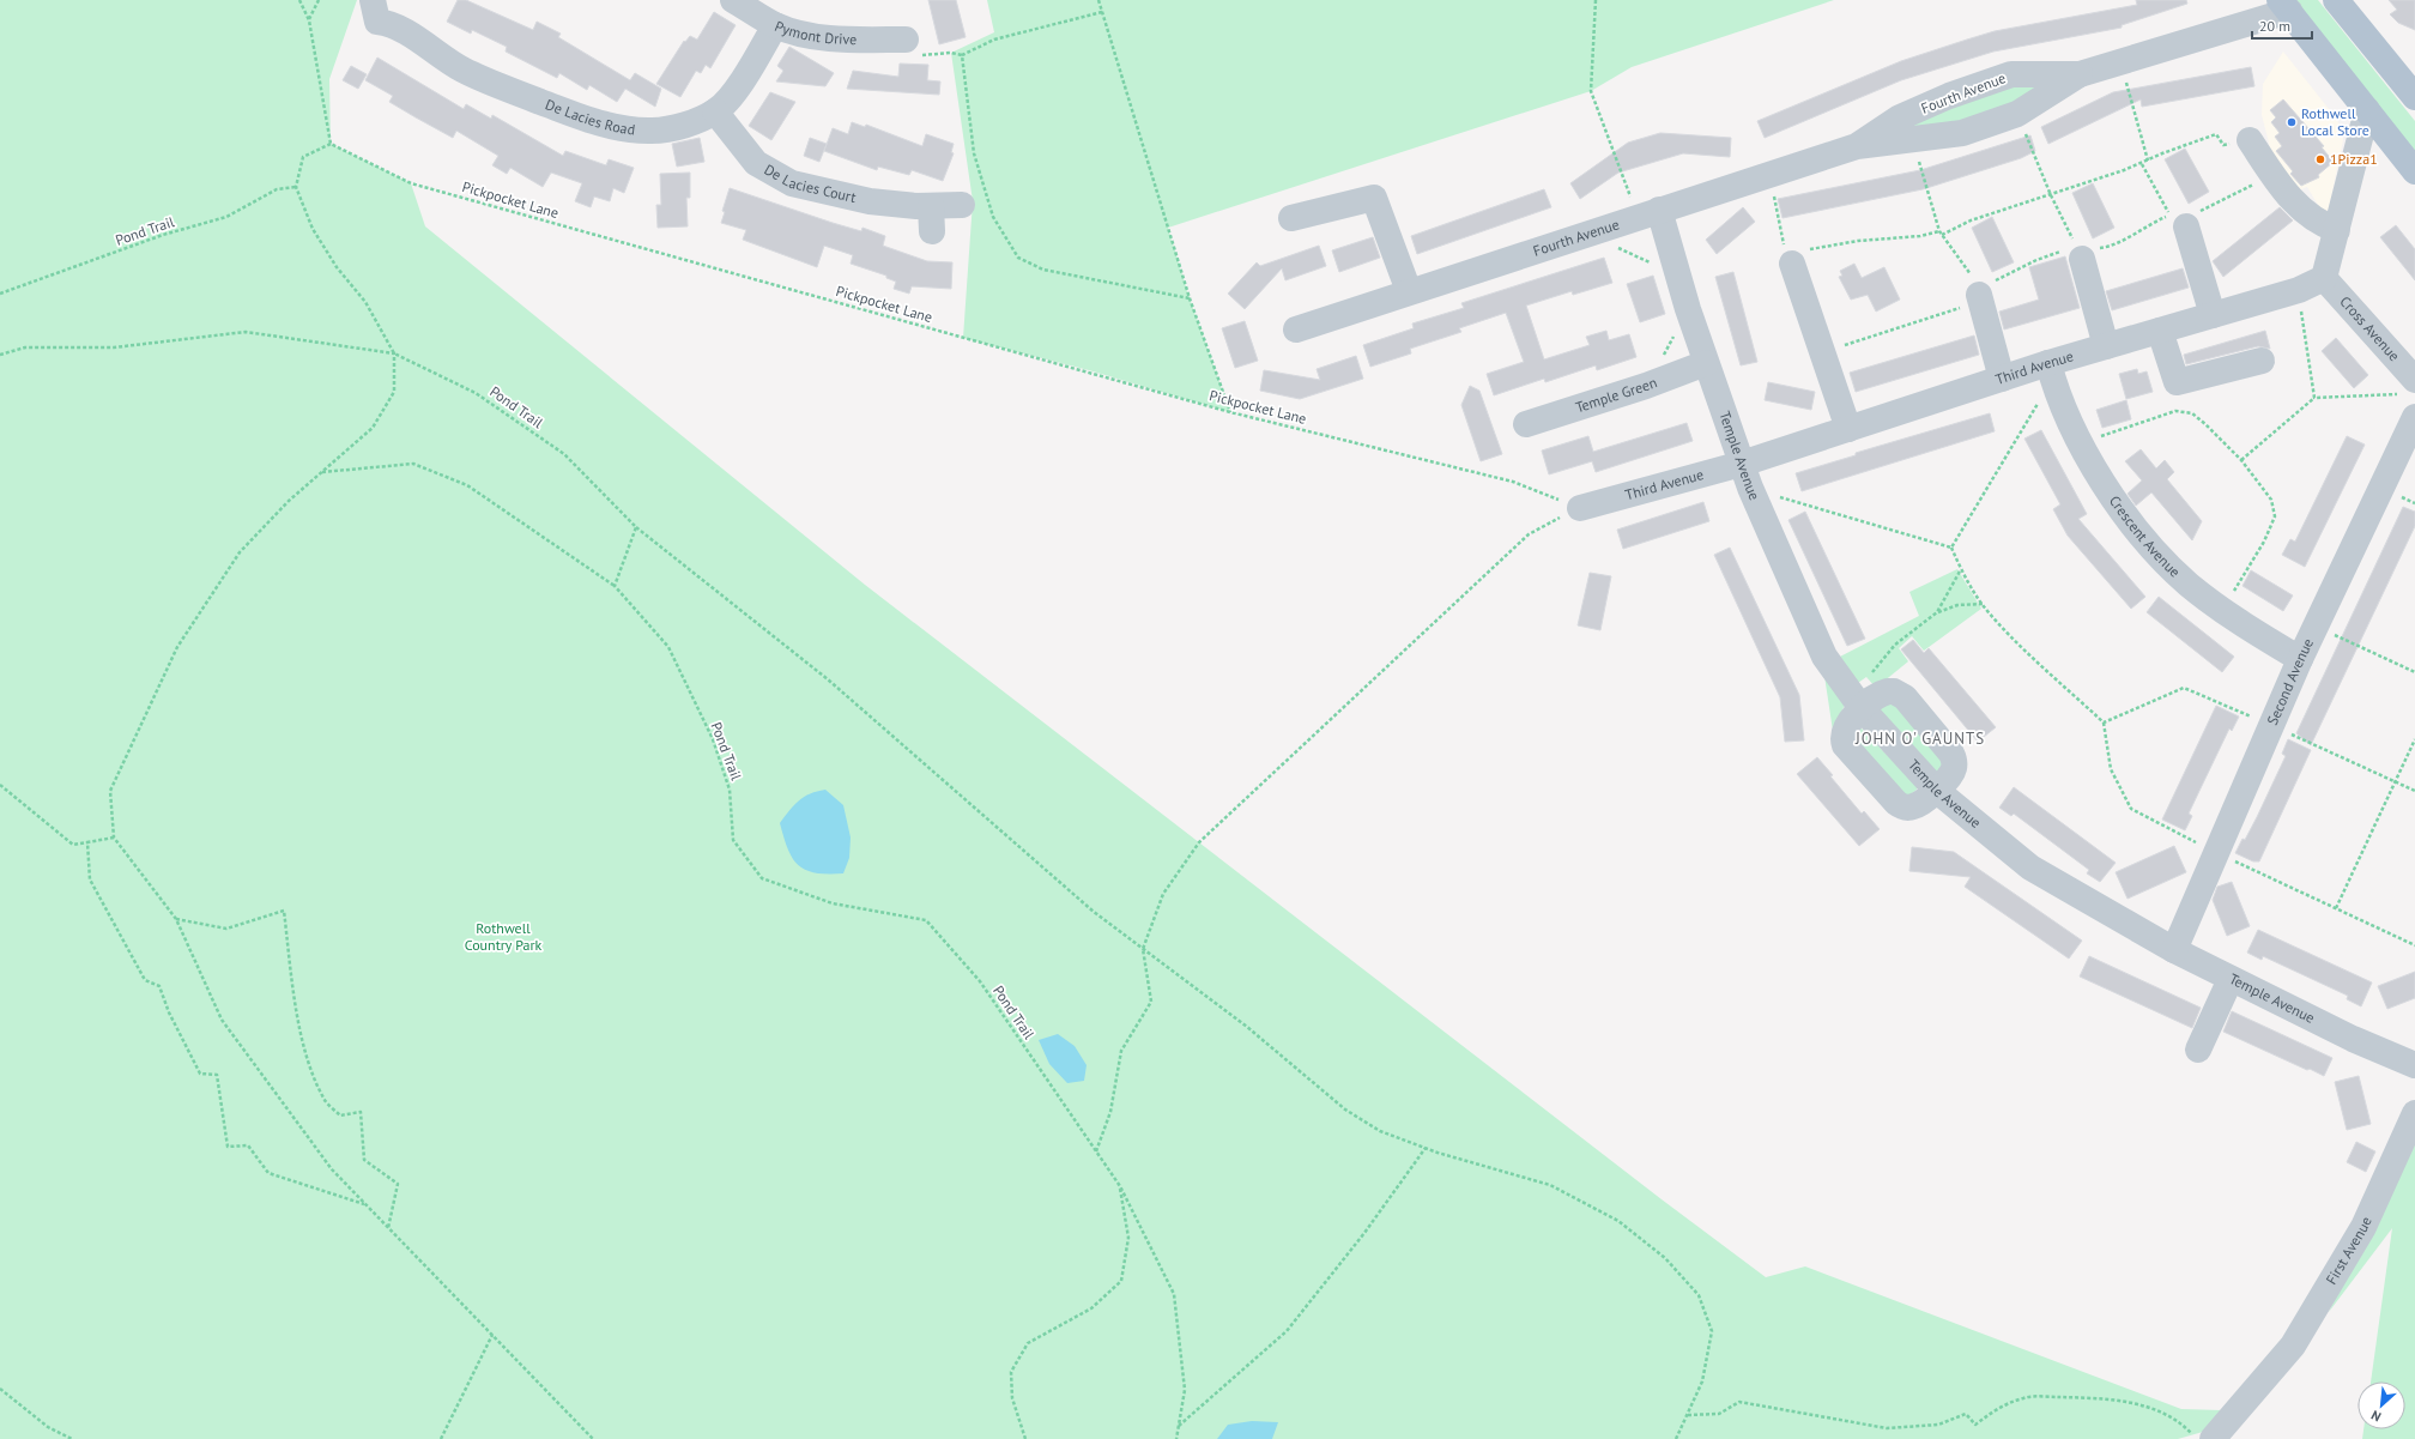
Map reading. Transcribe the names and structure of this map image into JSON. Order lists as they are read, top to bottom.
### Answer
{
  "streets": {
    "street": [
      "Pymont Drive",
      "Fourth Avenue",
      "De Lacies Road",
      "De Lacies Court",
      "Cross Avenue",
      "Third Avenue",
      "Temple Green",
      "Temple Avenue",
      "Crescent Avenue",
      "Second Avenue",
      "First Avenue"
    ],
    "path": ["Pickpocket Lane", "Pond Trail"]
  },
  "crossings": [
    ["Pymont Drive", "De Lacies Road"],
    ["Fourth Avenue", "Temple Avenue"],
    ["De Lacies Road", "De Lacies Court"],
    ["Pickpocket Lane", "Third Avenue"],
    ["Cross Avenue", "Third Avenue"],
    ["Cross Avenue", "Second Avenue"],
    ["Third Avenue", "Temple Avenue"],
    ["Third Avenue", "Crescent Avenue"],
    ["Temple Green", "Temple Avenue"],
    ["Temple Avenue", "Second Avenue"],
    ["Crescent Avenue", "Second Avenue"]
  ],
  "districts": ["JOHN O' GAUNTS"],
  "parks": ["Rothwell Country Park"],
  "places": ["Rothwell Local Store", "1Pizza1"],
  "scale_bar": "20 m",
  "north": "bottom left"
}
